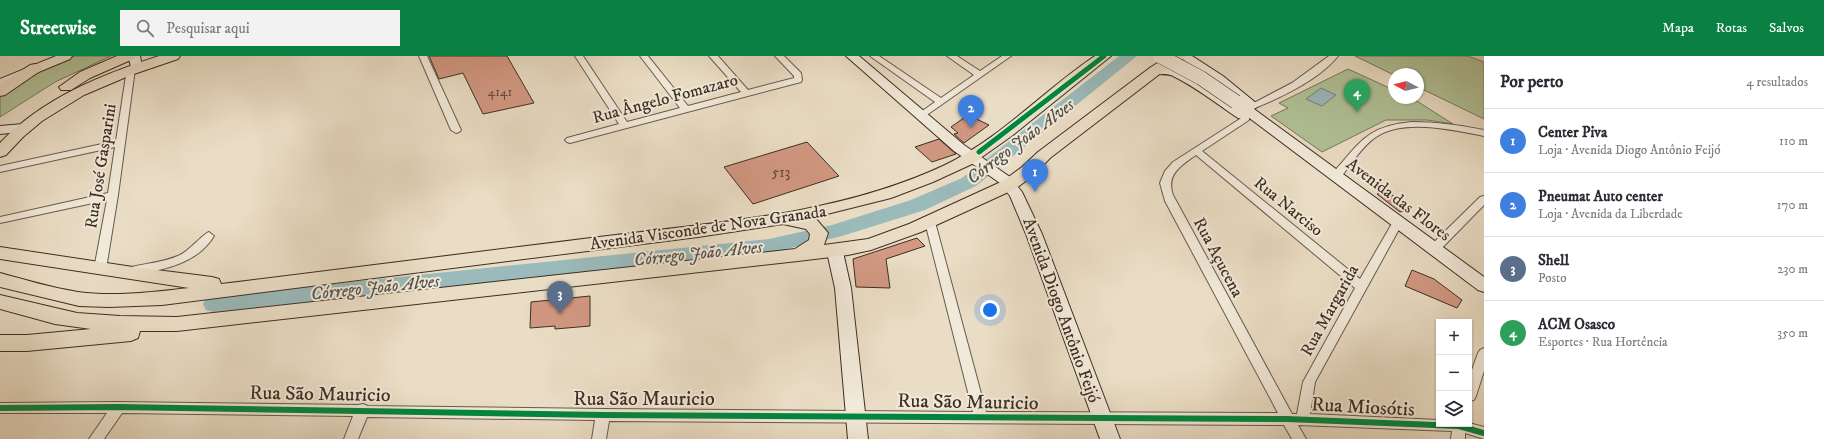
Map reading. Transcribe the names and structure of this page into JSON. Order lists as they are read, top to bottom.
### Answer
{
  "streets": {
    "main road": ["Avenida das Flores", "Avenida Visconde de Nova Granada", "Avenida Diogo Antônio Feijó"],
    "street": [
      "Rua Ângelo Fomazaro",
      "Rua José Gasparini",
      "Rua Narciso",
      "Rua Açucena",
      "Rua Margarida",
      "Rua São Mauricio",
      "Rua Miosótis"
    ]
  },
  "crossings": [
    ["Avenida das Flores", "Rua Açucena"],
    ["Avenida das Flores", "Rua Margarida"],
    ["Rua Narciso", "Rua Açucena"],
    ["Rua Narciso", "Rua Margarida"],
    ["Rua Açucena", "Rua São Mauricio"],
    ["Rua Açucena", "Rua Miosótis"],
    ["Avenida Diogo Antônio Feijó", "Rua São Mauricio"],
    ["Rua Margarida", "Rua Miosótis"],
    ["Rua São Mauricio", "Rua Miosótis"]
  ],
  "water": ["Córrego João Alves"],
  "house_numbers": ["4141", "513"],
  "north": "left",
  "page": {
    "header": "Streetwise",
    "search": "Pesquisar aqui",
    "nav": ["Mapa", "Rotas", "Salvos"],
    "heading": ["Por perto", "4 resultados"],
    "pins": [
      "4",
      "2",
      "1",
      "3"
    ],
    "list": [
      {
        "mark": "1",
        "name": "Center Piva",
        "note": "Loja · Avenida Diogo Antônio Feijó",
        "value": "110 m"
      },
      {
        "mark": "2",
        "name": "Pneumat Auto center",
        "note": "Loja · Avenida da Liberdade",
        "value": "170 m"
      },
      {
        "mark": "3",
        "name": "Shell",
        "note": "Posto",
        "value": "230 m"
      },
      {
        "mark": "4",
        "name": "ACM Osasco",
        "note": "Esportes · Rua Hortência",
        "value": "350 m"
      }
    ],
    "map_buttons": ["+", "−"]
  }
}
